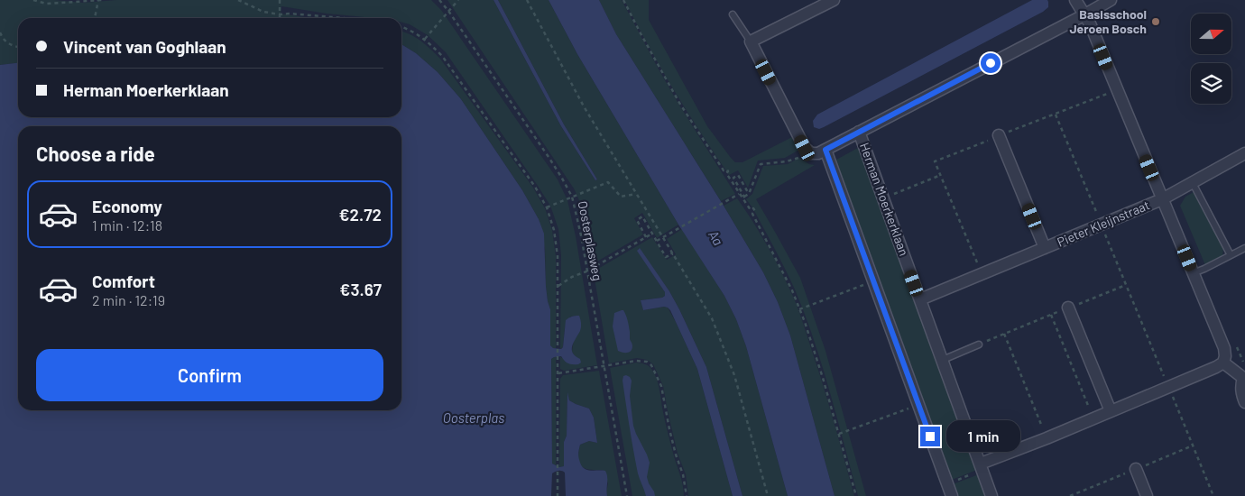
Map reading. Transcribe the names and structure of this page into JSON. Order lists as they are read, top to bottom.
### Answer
{
  "streets": {
    "street": ["Herman Moerkerklaan", "Pieter Kleijnstraat"],
    "path": ["Oosterplasweg"]
  },
  "crossings": [
    ["Herman Moerkerklaan", "Pieter Kleijnstraat"]
  ],
  "water": ["Aa", "Oosterplas"],
  "places": ["Basisschool Jeroen Bosch"],
  "north": "right",
  "page": {
    "banner": ["Vincent van Goghlaan", "Herman Moerkerklaan"],
    "heading": "Choose a ride",
    "list": [
      {
        "name": "Economy",
        "note": "1 min · 12:18",
        "value": "€2.72"
      },
      {
        "name": "Comfort",
        "note": "2 min · 12:19",
        "value": "€3.67"
      }
    ],
    "buttons": "Confirm",
    "bubble": "1 min"
  }
}
